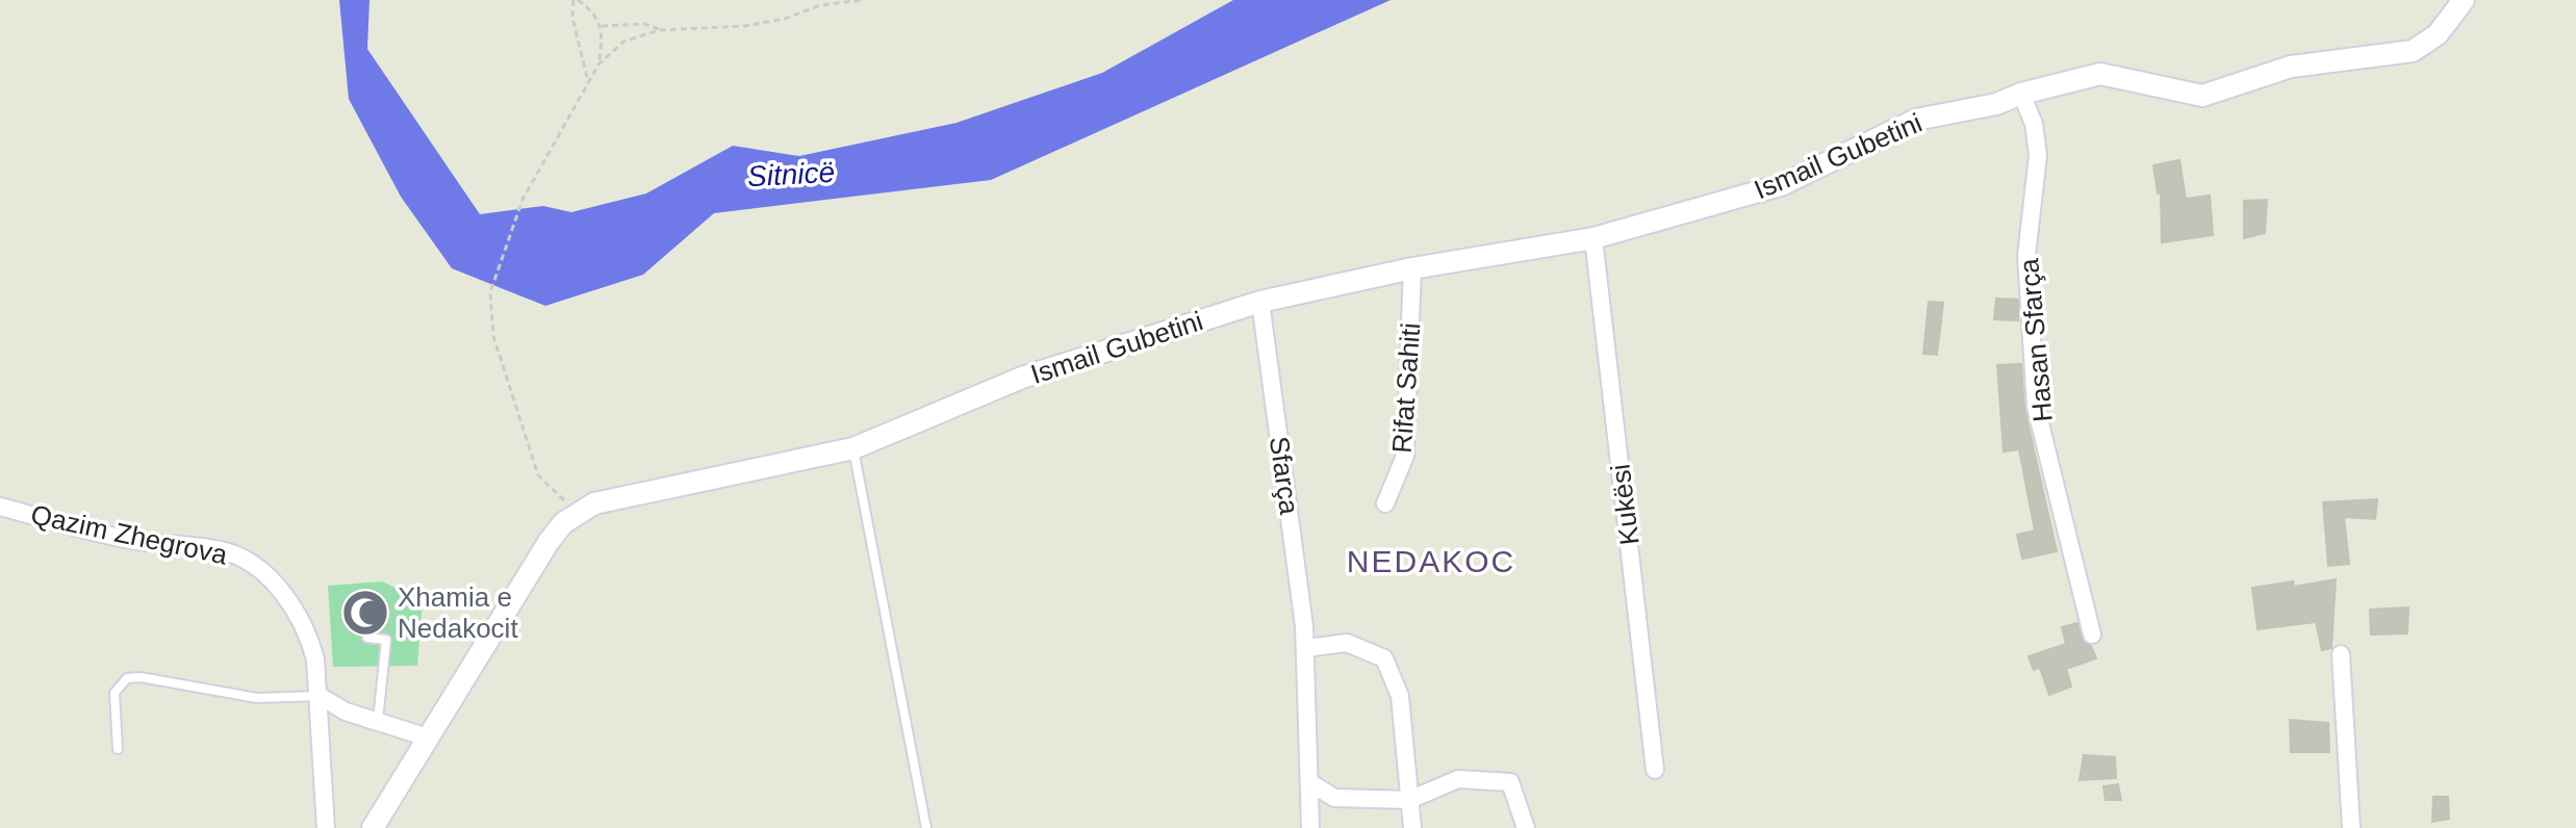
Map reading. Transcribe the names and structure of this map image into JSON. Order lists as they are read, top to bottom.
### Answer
{
  "streets": {
    "street": [
      "Ismail Gubetini",
      "Hasan Sfarça",
      "Rifat Sahiti",
      "Sfarça",
      "Kukësi",
      "Qazim Zhegrova"
    ]
  },
  "crossings": [
    ["Ismail Gubetini", "Hasan Sfarça"],
    ["Ismail Gubetini", "Rifat Sahiti"],
    ["Ismail Gubetini", "Sfarça"],
    ["Ismail Gubetini", "Kukësi"]
  ],
  "districts": ["NEDAKOC"],
  "water": ["Sitnicë"],
  "places": {
    "mosque": ["Xhamia e Nedakocit"]
  }
}
